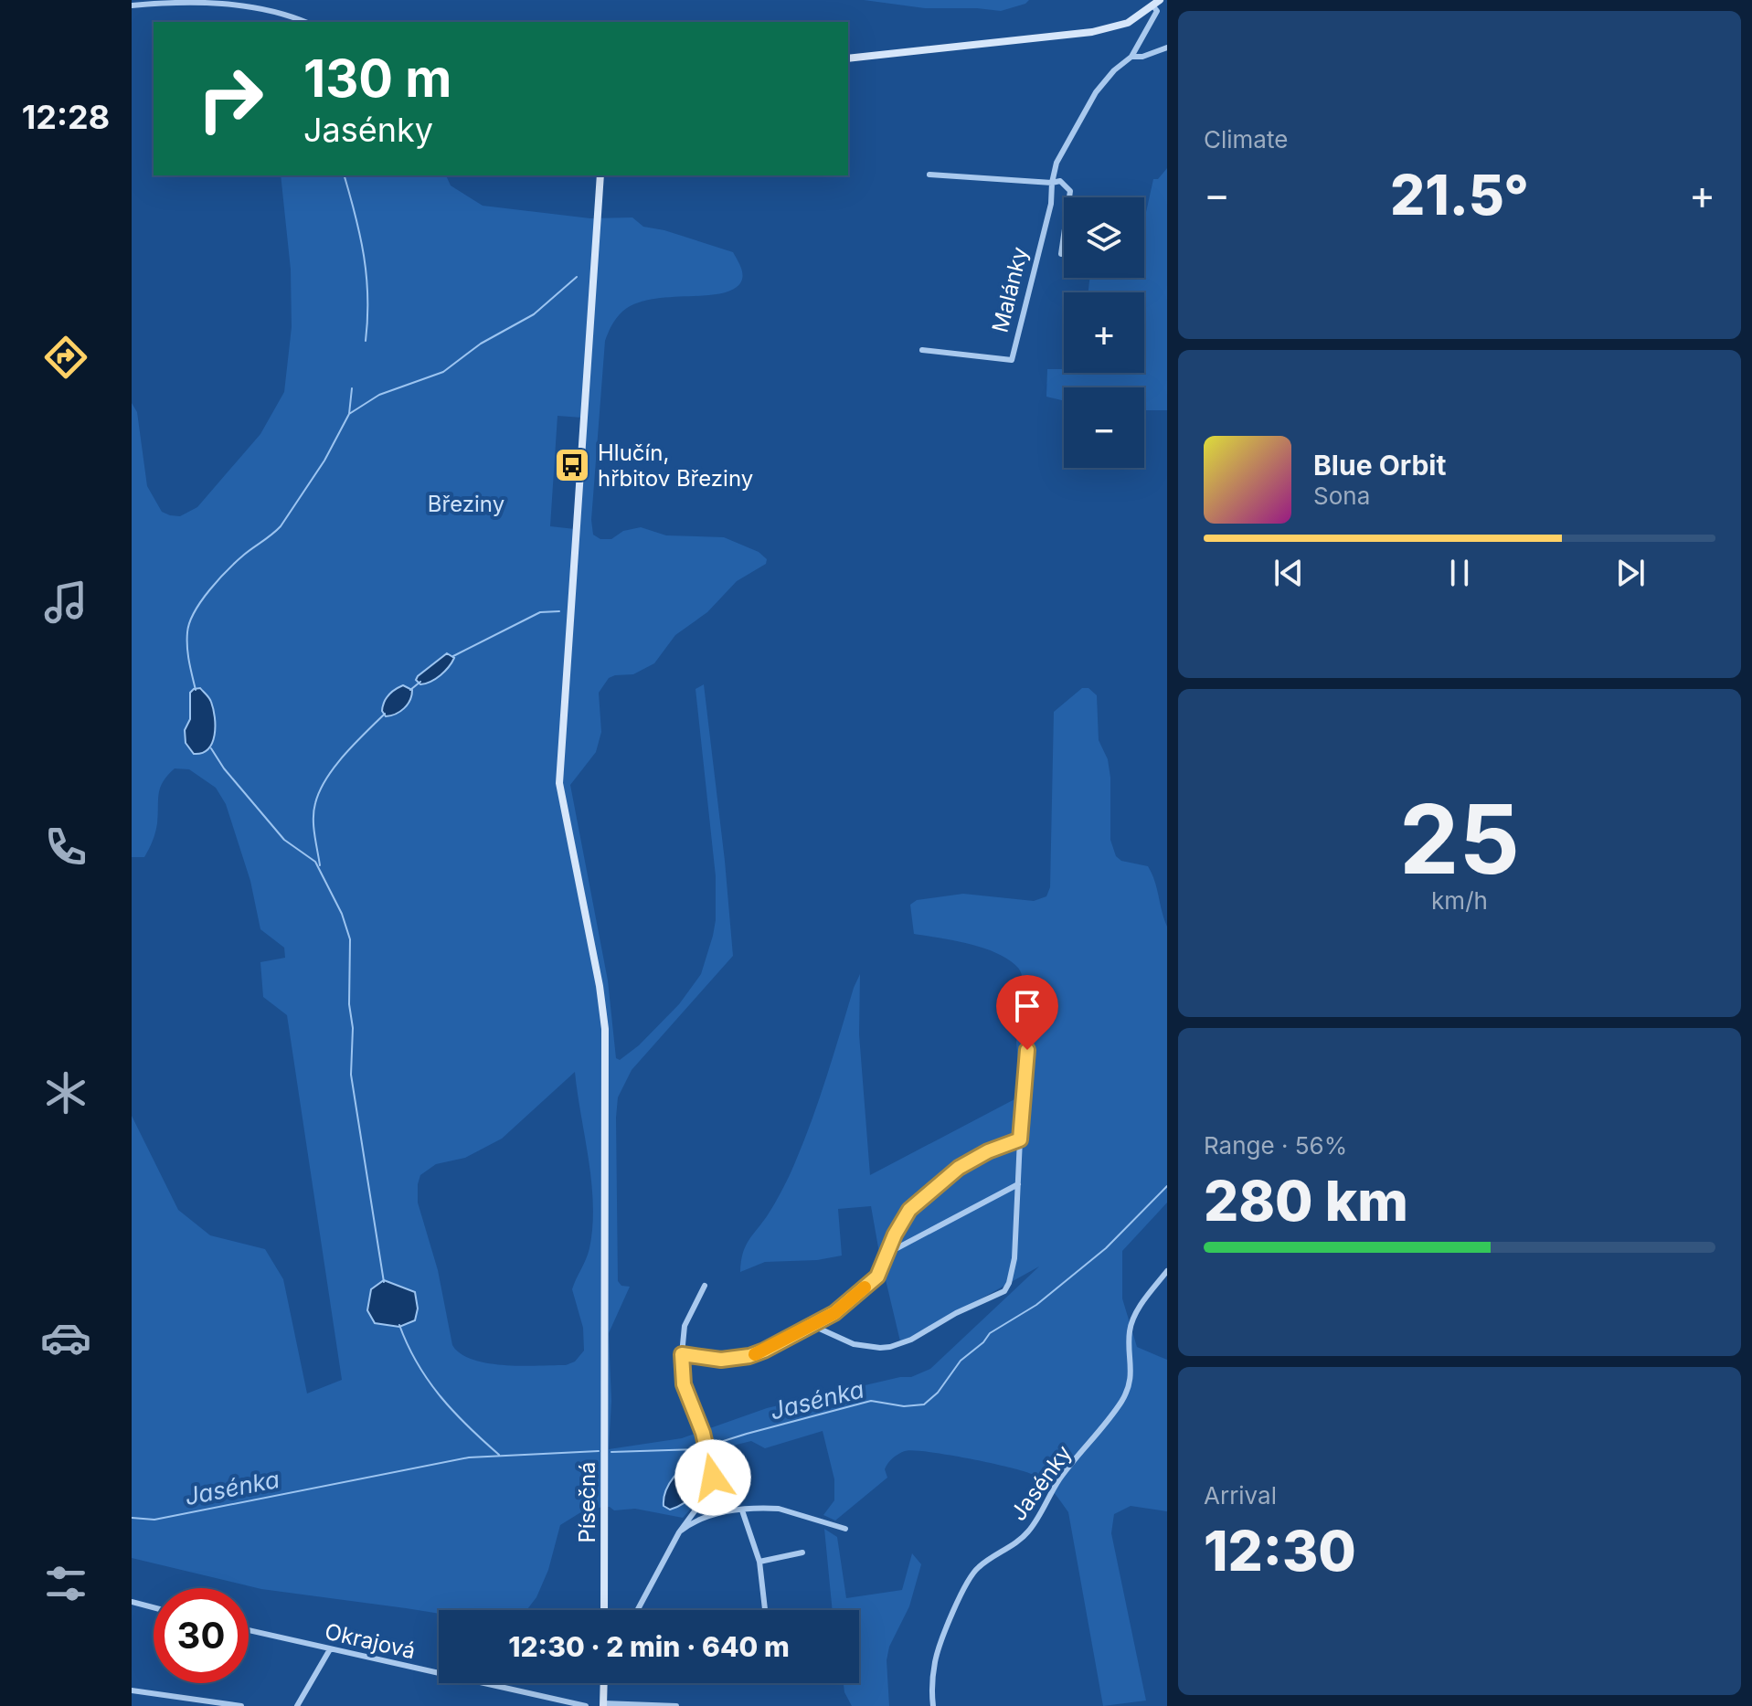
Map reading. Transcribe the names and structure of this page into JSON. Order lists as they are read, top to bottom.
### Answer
{
  "streets": {
    "street": [
      "Malánky",
      "Jasénky",
      "Písečná",
      "Okrajová"
    ]
  },
  "water": ["Jasénka"],
  "parks": ["Březiny"],
  "places": {
    "bus stop": ["Hlučín, hřbitov Březiny"]
  },
  "page": {
    "tabs": "12:28",
    "tile": [
      "Climate",
      ["25", "km/h"],
      ["Range · 56%", "280 km"],
      ["Arrival", "12:30"]
    ],
    "turn": ["130 m", "Jasénky"],
    "heat": ["−", "21.5°", "+"],
    "map_buttons": ["+", "−"],
    "song": ["Blue Orbit", "Sona"],
    "limit": "30",
    "trip": "12:30 · 2 min · 640 m"
  }
}
